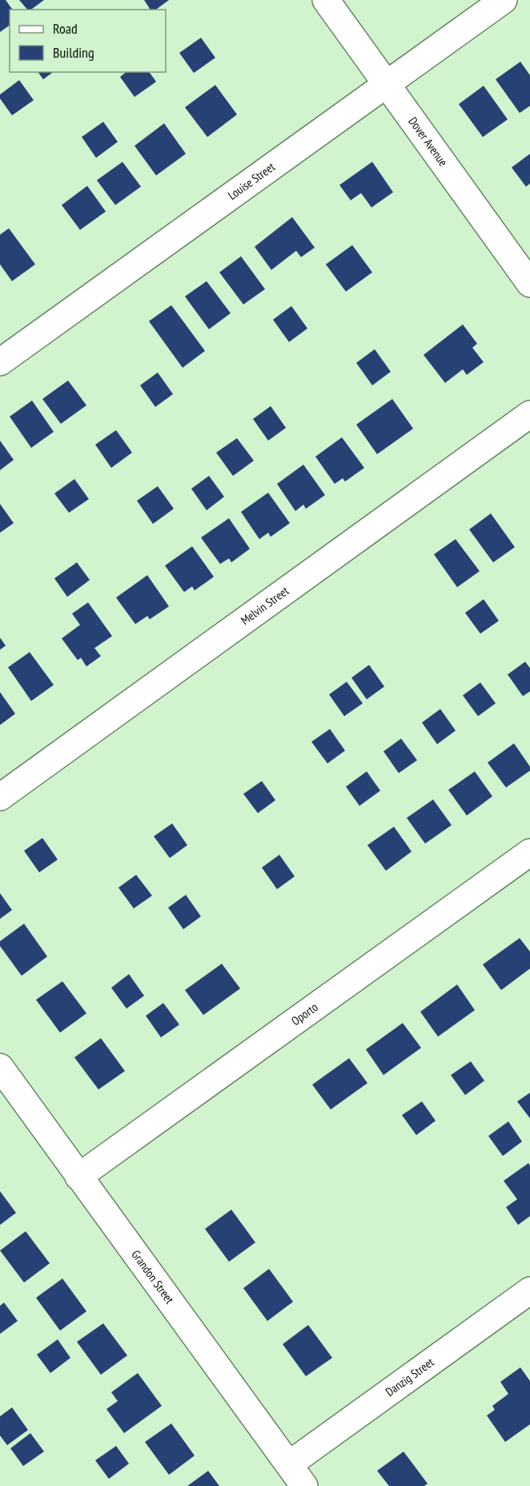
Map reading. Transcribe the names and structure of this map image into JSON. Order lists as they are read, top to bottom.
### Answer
{
  "streets": {
    "street": [
      "Dover Avenue",
      "Louise Street",
      "Melvin Street",
      "Oporto",
      "Grandon Street",
      "Danzig Street"
    ]
  },
  "crossings": [
    ["Dover Avenue", "Louise Street"],
    ["Oporto", "Grandon Street"],
    ["Grandon Street", "Danzig Street"]
  ],
  "legend": ["Road", "Building"]
}
